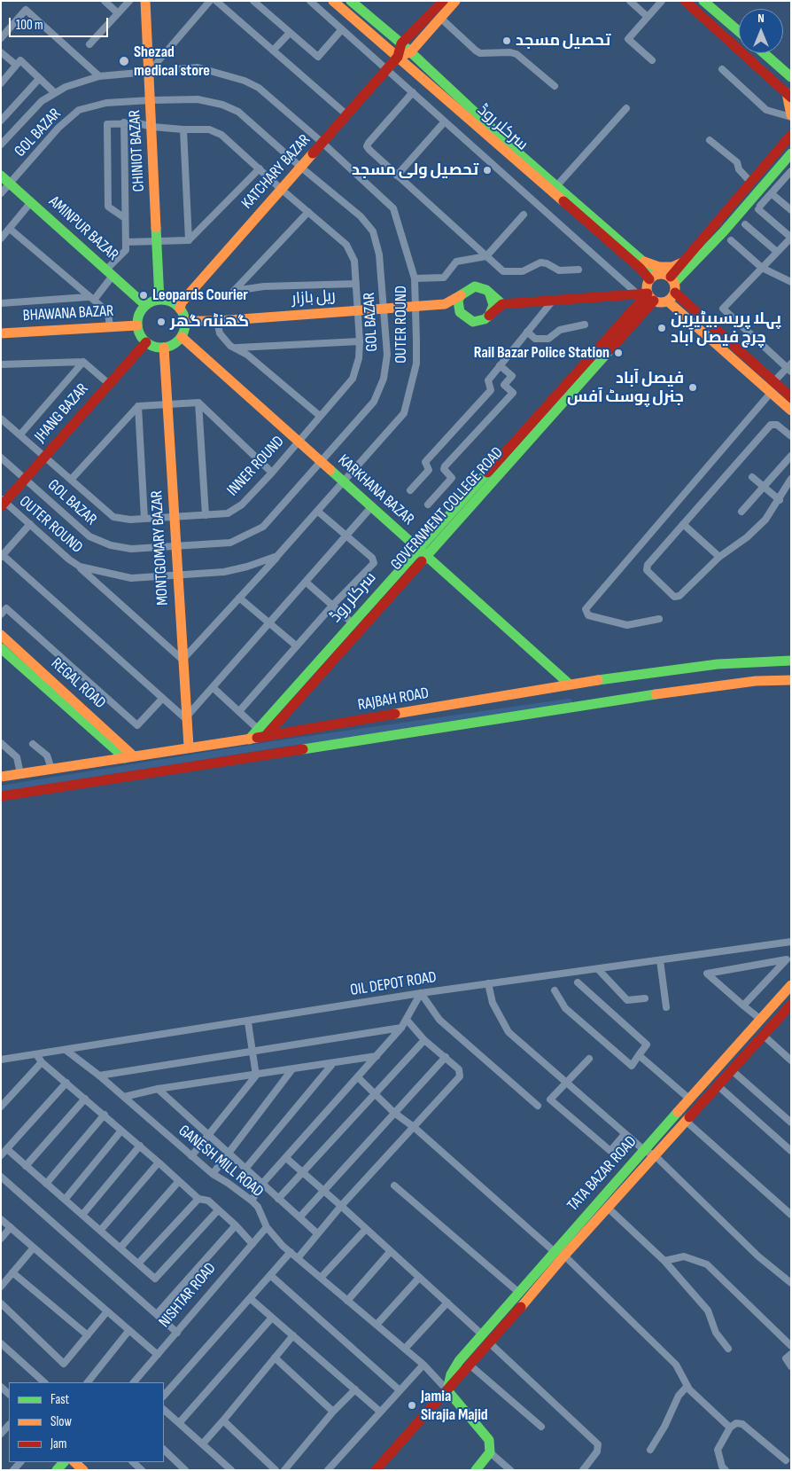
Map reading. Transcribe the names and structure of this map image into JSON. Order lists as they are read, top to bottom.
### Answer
{
  "streets": {
    "street": [
      "سرکلر روڈ",
      "GOL BAZAR",
      "CHINIOT BAZAR",
      "KATCHARY BAZAR",
      "AMINPUR BAZAR",
      "ریل بازار",
      "BHAWANA BAZAR",
      "OUTER ROUND",
      "JHANG BAZAR",
      "INNER ROUND",
      "KARKHANA BAZAR",
      "GOVERNMENT COLLEGE ROAD",
      "MONTGOMARY BAZAR",
      "REGAL ROAD",
      "RAJBAH ROAD",
      "OIL DEPOT ROAD",
      "GANESH MILL ROAD",
      "TATA BAZAR ROAD",
      "NISHTAR ROAD"
    ]
  },
  "crossings": [
    ["سرکلر روڈ", "KATCHARY BAZAR"],
    ["سرکلر روڈ", "KARKHANA BAZAR"],
    ["سرکلر روڈ", "GOVERNMENT COLLEGE ROAD"],
    ["سرکلر روڈ", "RAJBAH ROAD"],
    ["GOL BAZAR", "CHINIOT BAZAR"],
    ["GOL BAZAR", "KATCHARY BAZAR"],
    ["GOL BAZAR", "AMINPUR BAZAR"],
    ["GOL BAZAR", "ریل بازار"],
    ["GOL BAZAR", "JHANG BAZAR"],
    ["GOL BAZAR", "KARKHANA BAZAR"],
    ["GOL BAZAR", "MONTGOMARY BAZAR"],
    ["CHINIOT BAZAR", "KATCHARY BAZAR"],
    ["CHINIOT BAZAR", "AMINPUR BAZAR"],
    ["CHINIOT BAZAR", "ریل بازار"],
    ["CHINIOT BAZAR", "BHAWANA BAZAR"],
    ["CHINIOT BAZAR", "OUTER ROUND"],
    ["CHINIOT BAZAR", "JHANG BAZAR"],
    ["CHINIOT BAZAR", "INNER ROUND"],
    ["CHINIOT BAZAR", "KARKHANA BAZAR"],
    ["CHINIOT BAZAR", "MONTGOMARY BAZAR"],
    ["KATCHARY BAZAR", "AMINPUR BAZAR"],
    ["KATCHARY BAZAR", "ریل بازار"],
    ["KATCHARY BAZAR", "BHAWANA BAZAR"],
    ["KATCHARY BAZAR", "OUTER ROUND"],
    ["KATCHARY BAZAR", "JHANG BAZAR"],
    ["KATCHARY BAZAR", "INNER ROUND"],
    ["KATCHARY BAZAR", "KARKHANA BAZAR"],
    ["KATCHARY BAZAR", "MONTGOMARY BAZAR"],
    ["AMINPUR BAZAR", "ریل بازار"],
    ["AMINPUR BAZAR", "BHAWANA BAZAR"],
    ["AMINPUR BAZAR", "JHANG BAZAR"],
    ["AMINPUR BAZAR", "KARKHANA BAZAR"],
    ["AMINPUR BAZAR", "MONTGOMARY BAZAR"],
    ["ریل بازار", "BHAWANA BAZAR"],
    ["ریل بازار", "OUTER ROUND"],
    ["ریل بازار", "JHANG BAZAR"],
    ["ریل بازار", "INNER ROUND"],
    ["ریل بازار", "KARKHANA BAZAR"],
    ["ریل بازار", "MONTGOMARY BAZAR"],
    ["BHAWANA BAZAR", "JHANG BAZAR"],
    ["BHAWANA BAZAR", "KARKHANA BAZAR"],
    ["BHAWANA BAZAR", "MONTGOMARY BAZAR"],
    ["OUTER ROUND", "JHANG BAZAR"],
    ["OUTER ROUND", "KARKHANA BAZAR"],
    ["OUTER ROUND", "MONTGOMARY BAZAR"],
    ["JHANG BAZAR", "INNER ROUND"],
    ["JHANG BAZAR", "KARKHANA BAZAR"],
    ["JHANG BAZAR", "MONTGOMARY BAZAR"],
    ["INNER ROUND", "KARKHANA BAZAR"],
    ["INNER ROUND", "MONTGOMARY BAZAR"],
    ["KARKHANA BAZAR", "GOVERNMENT COLLEGE ROAD"],
    ["KARKHANA BAZAR", "MONTGOMARY BAZAR"],
    ["KARKHANA BAZAR", "RAJBAH ROAD"],
    ["GOVERNMENT COLLEGE ROAD", "RAJBAH ROAD"],
    ["MONTGOMARY BAZAR", "RAJBAH ROAD"],
    ["REGAL ROAD", "RAJBAH ROAD"],
    ["OIL DEPOT ROAD", "GANESH MILL ROAD"],
    ["GANESH MILL ROAD", "TATA BAZAR ROAD"],
    ["GANESH MILL ROAD", "NISHTAR ROAD"]
  ],
  "places": [
    "تحصیل مسجد",
    "Shezad medical store",
    "تحصیل ولی مسجد",
    "Leopards Courier",
    "گھنٹہ گھر",
    "پہلا پریسبیٹیرین چرچ فیصل آباد",
    "Rail Bazar Police Station",
    "فیصل آباد جنرل پوسٹ آفس",
    "Jamia Sirajia Majid"
  ],
  "legend": ["Fast", "Slow", "Jam"],
  "scale_bar": "100 m",
  "north": "top"
}
